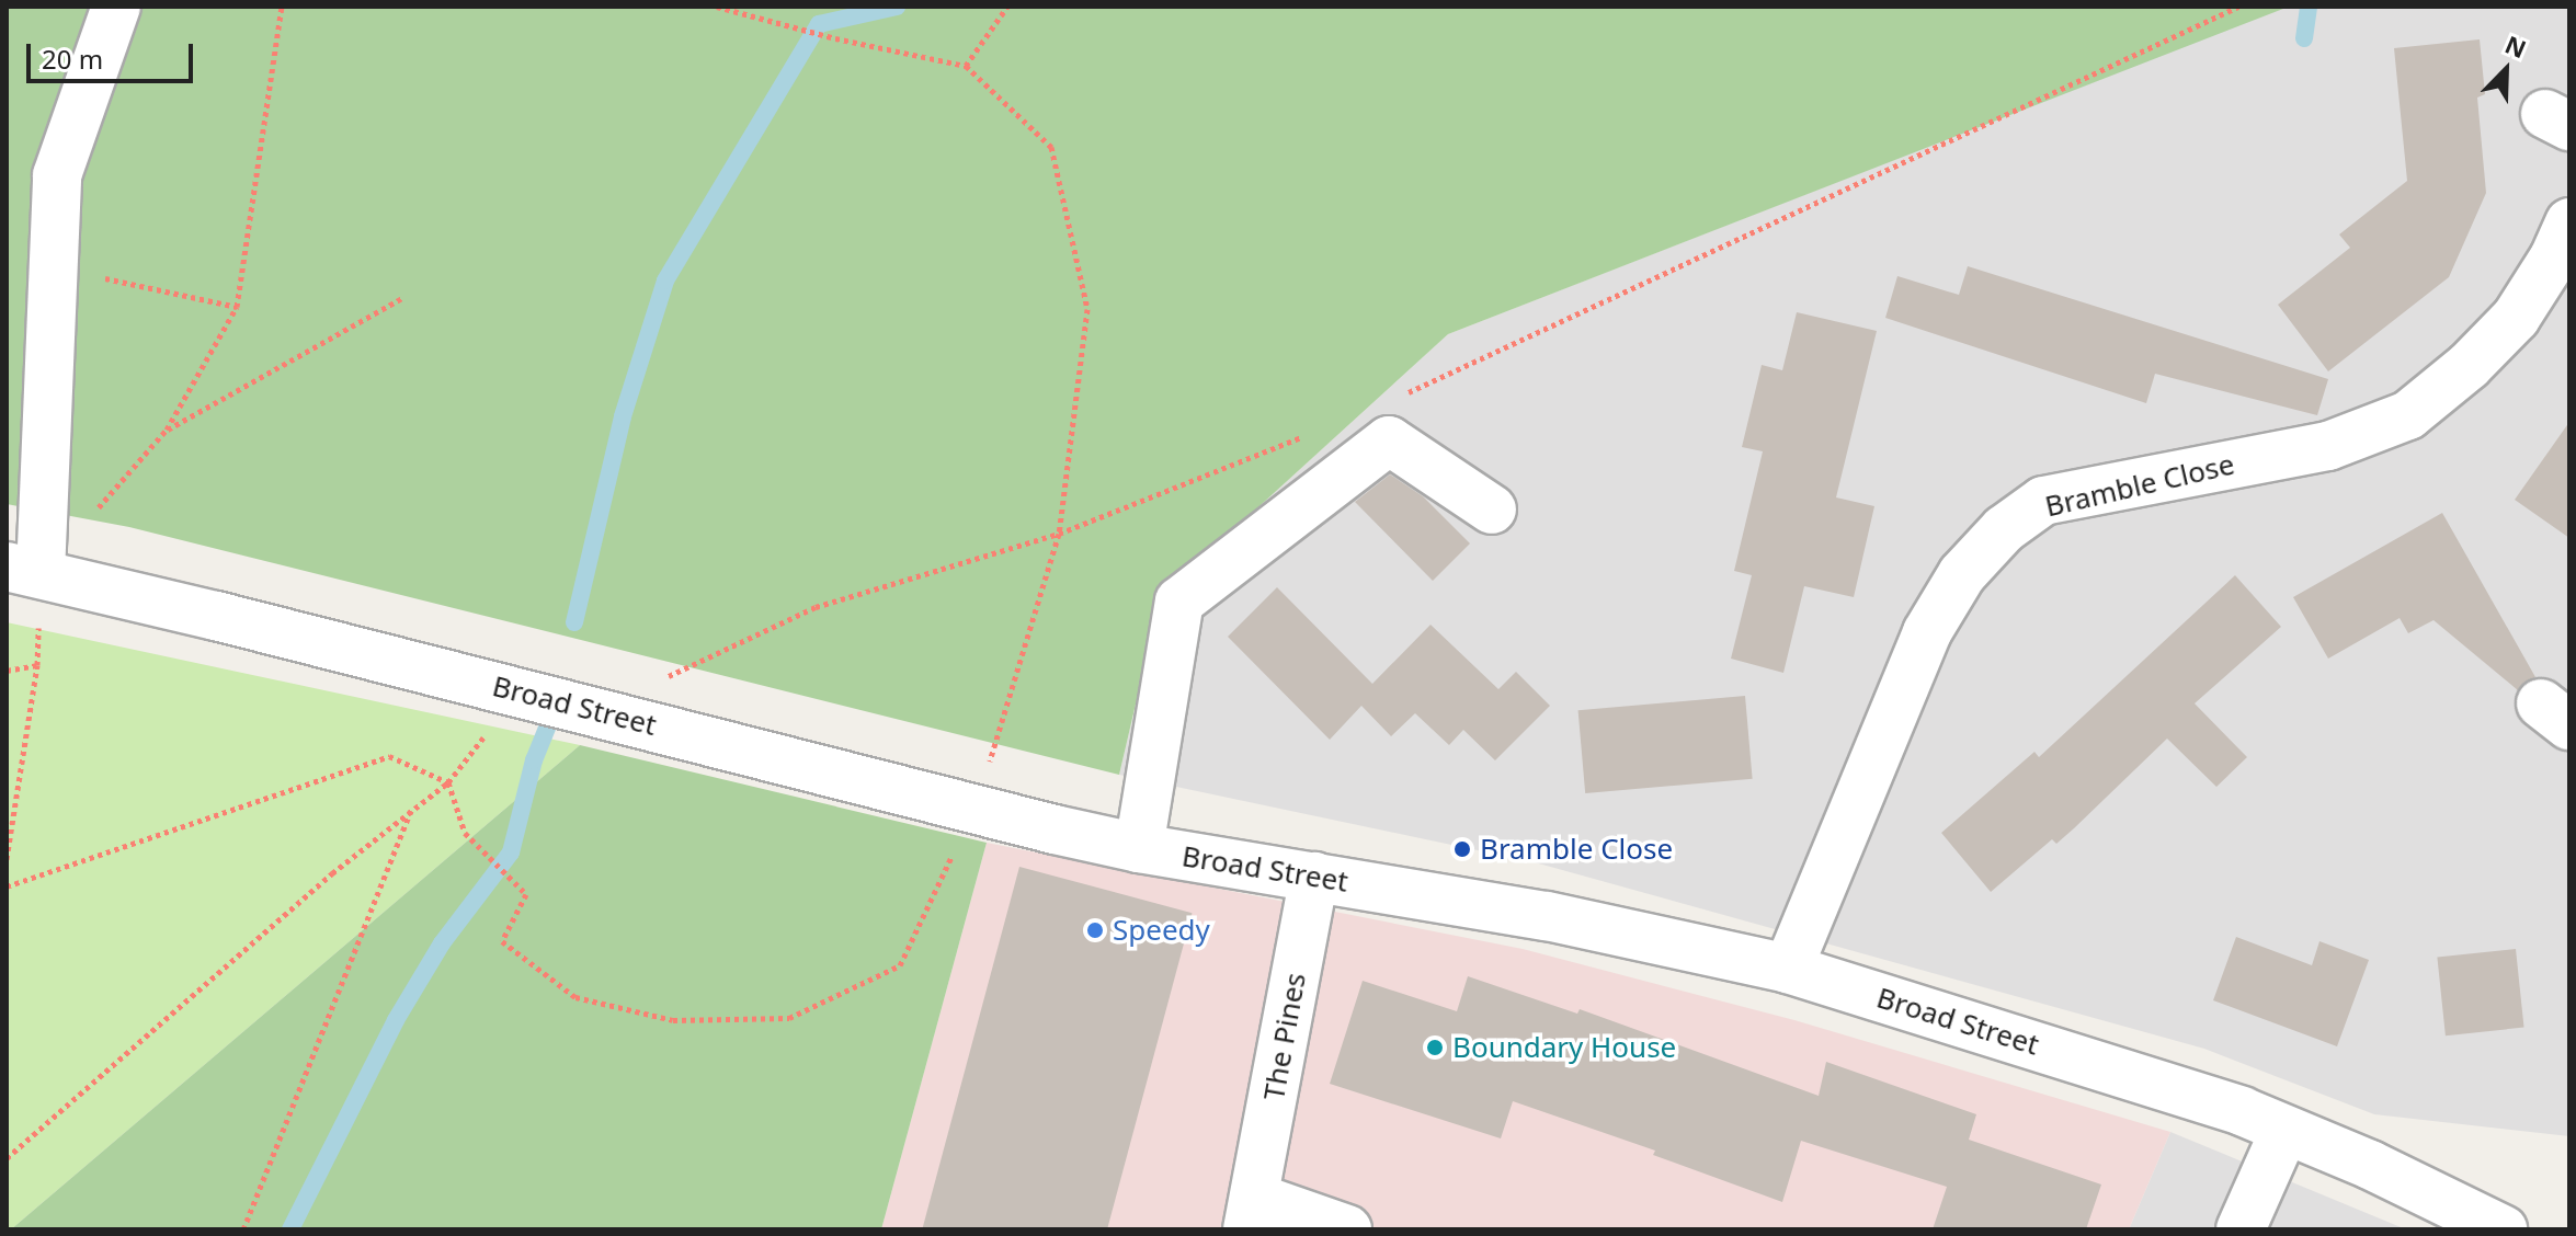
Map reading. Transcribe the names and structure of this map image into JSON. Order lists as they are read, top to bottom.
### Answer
{
  "streets": {
    "street": ["Bramble Close", "Broad Street", "The Pines"]
  },
  "crossings": [
    ["Bramble Close", "Broad Street"],
    ["Broad Street", "The Pines"]
  ],
  "places": ["Bramble Close", "Speedy", "Boundary House"],
  "scale_bar": "20 m",
  "north": "top right"
}
